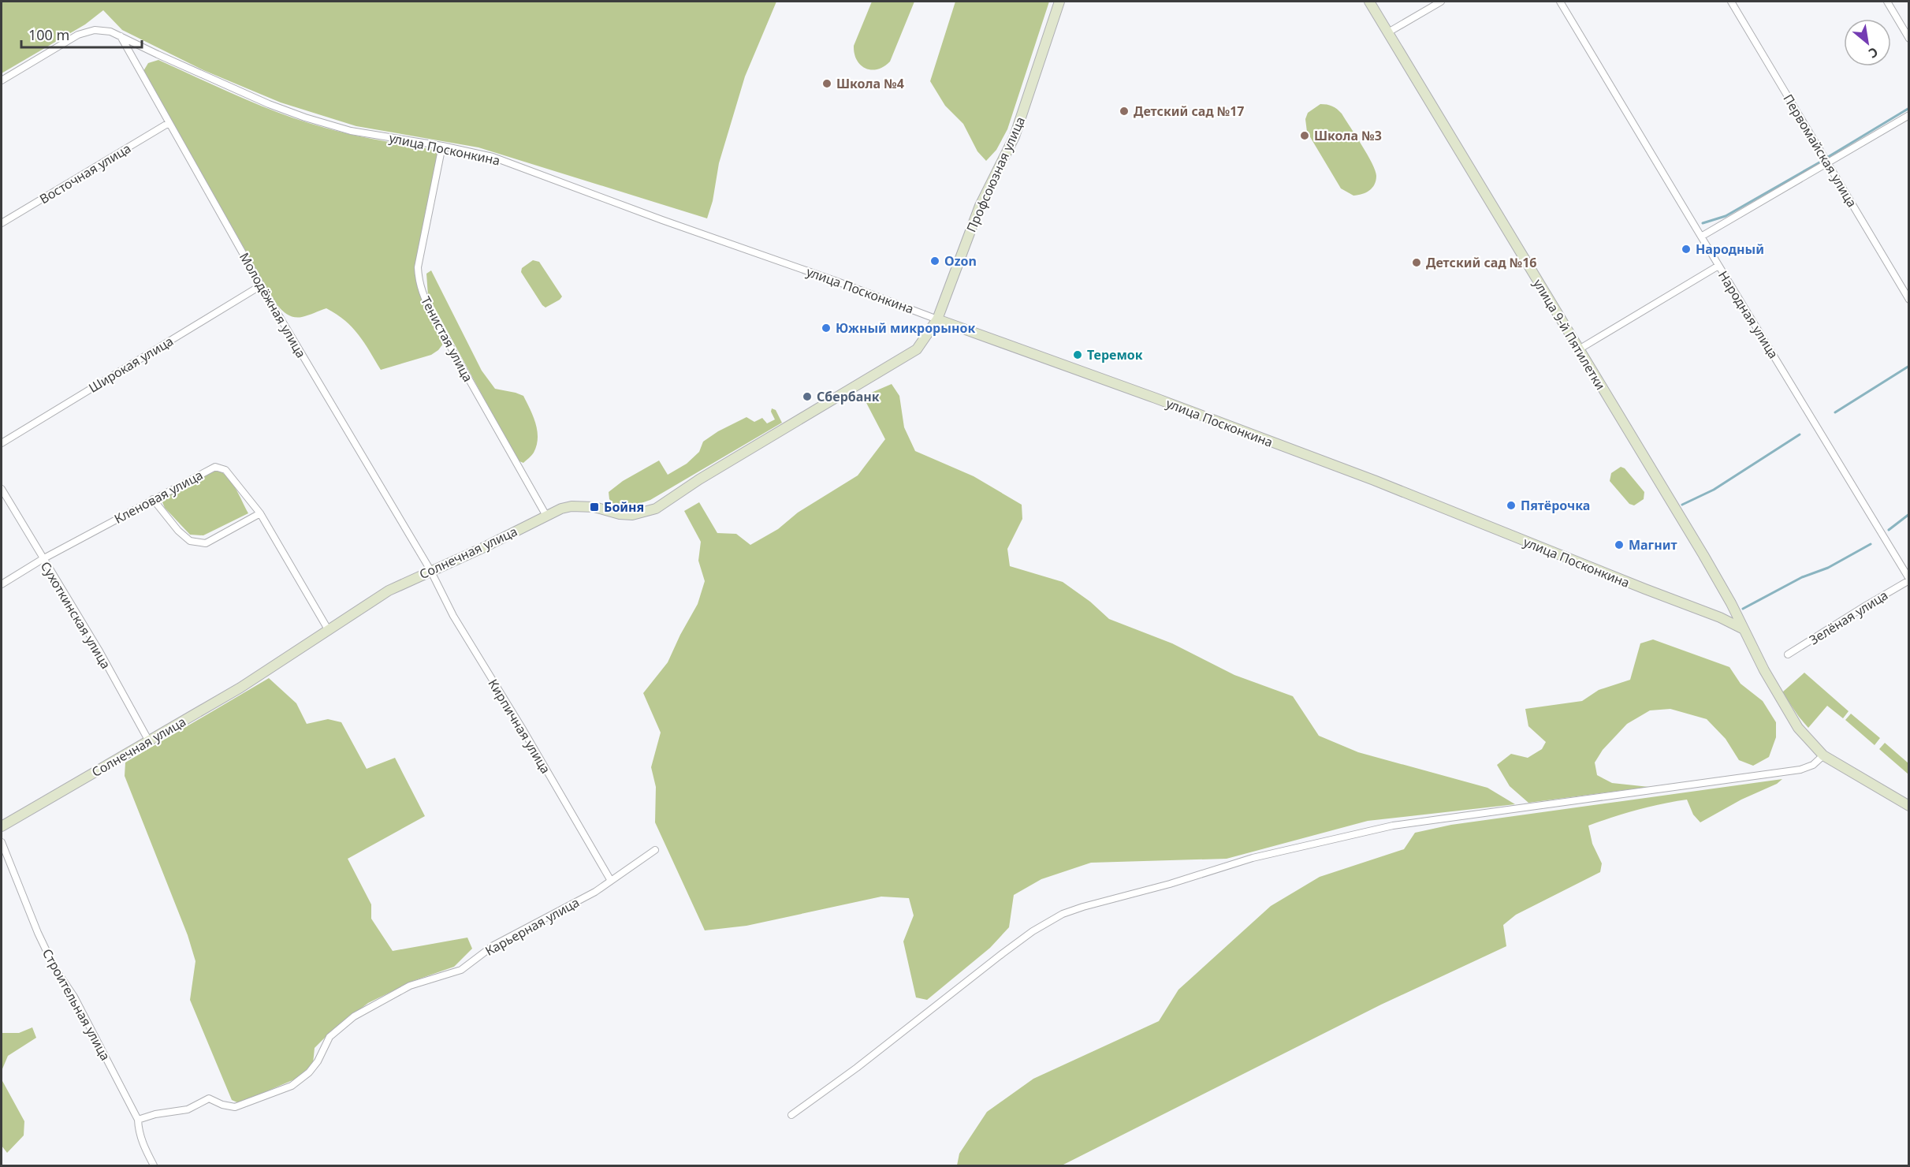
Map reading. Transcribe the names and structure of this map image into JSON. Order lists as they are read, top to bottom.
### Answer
{
  "streets": {
    "street": [
      "улица Посконкина",
      "Первомайская улица",
      "Восточная улица",
      "Профсоюзная улица",
      "Молодёжная улица",
      "Народная улица",
      "улица 9-й Пятилетки",
      "Тенистая улица",
      "Широкая улица",
      "Кленовая улица",
      "Солнечная улица",
      "Сухоткинская улица",
      "Зелёная улица",
      "Кирпичная улица",
      "Карьерная улица",
      "Строительная улица"
    ]
  },
  "crossings": [
    ["улица Посконкина", "Профсоюзная улица"],
    ["улица Посконкина", "Молодёжная улица"],
    ["улица Посконкина", "улица 9-й Пятилетки"],
    ["улица Посконкина", "Тенистая улица"],
    ["улица Посконкина", "Солнечная улица"],
    ["Восточная улица", "Молодёжная улица"],
    ["Профсоюзная улица", "Солнечная улица"],
    ["Молодёжная улица", "Широкая улица"],
    ["Молодёжная улица", "Солнечная улица"],
    ["Молодёжная улица", "Кирпичная улица"],
    ["Народная улица", "Зелёная улица"],
    ["Тенистая улица", "Солнечная улица"],
    ["Кленовая улица", "Солнечная улица"],
    ["Кленовая улица", "Сухоткинская улица"],
    ["Солнечная улица", "Сухоткинская улица"],
    ["Солнечная улица", "Кирпичная улица"],
    ["Кирпичная улица", "Карьерная улица"],
    ["Карьерная улица", "Строительная улица"]
  ],
  "places": {
    "other": [
      "Школа №4",
      "Детский сад №17",
      "Школа №3",
      "Народный",
      "Ozon",
      "Детский сад №16",
      "Южный микрорынок",
      "Теремок",
      "Сбербанк",
      "Пятёрочка",
      "Магнит"
    ],
    "transit": ["Бойня"]
  },
  "scale_bar": "100 m",
  "north": "bottom right"
}
